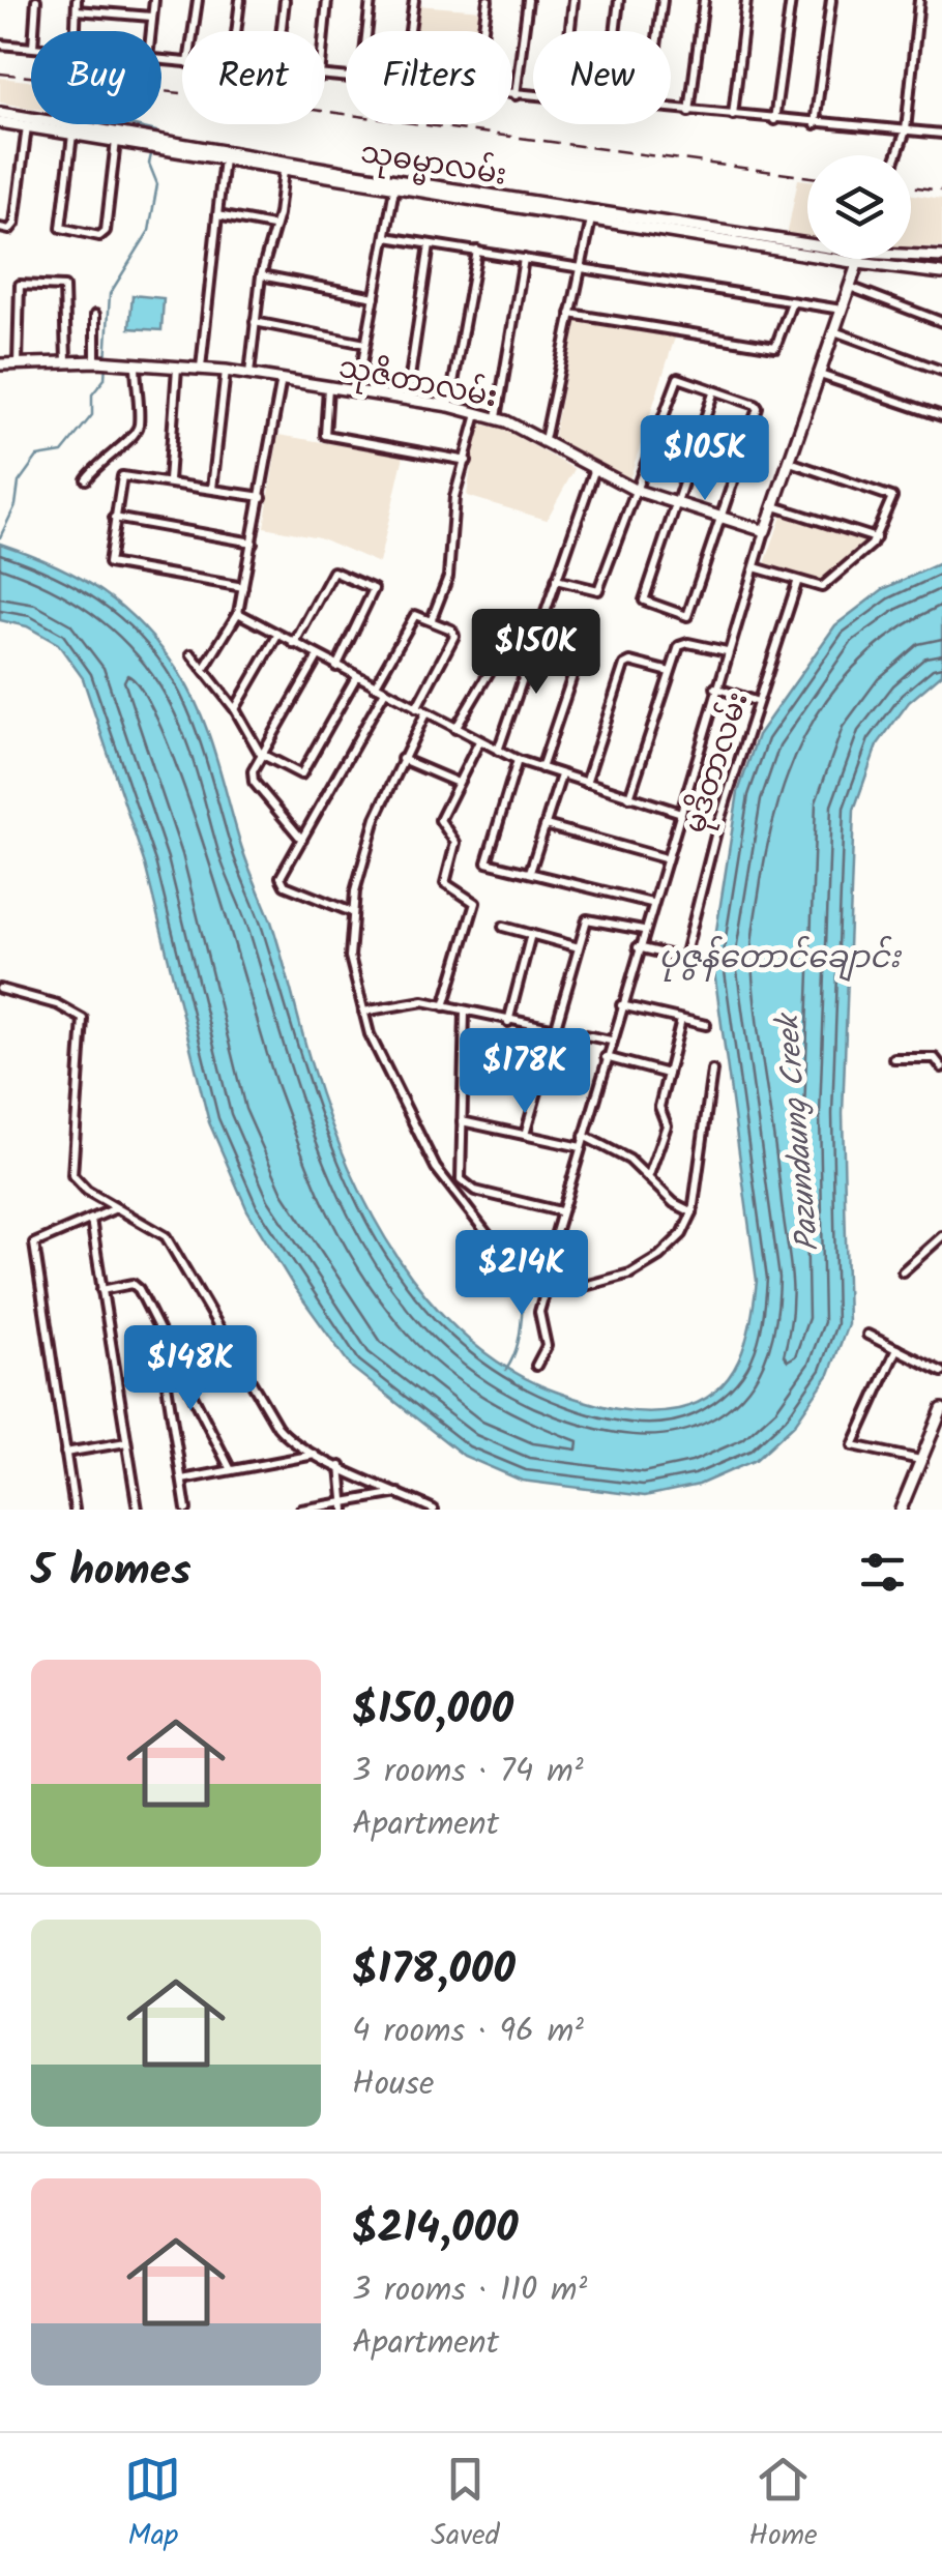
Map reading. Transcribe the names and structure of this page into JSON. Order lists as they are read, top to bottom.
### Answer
{
  "streets": {
    "main road": ["သုဓမ္မာလမ်း", "သုဇိတာလမ်း"],
    "street": ["မုဒိတာလမ်း"]
  },
  "water": ["ပုဇွန်တောင်ချောင်း", "Pazundaung Creek"],
  "page": {
    "chip": [
      "Buy",
      "Rent",
      "Filters",
      "New"
    ],
    "price": [
      "$105K",
      "$150K",
      "$178K",
      "$214K",
      "$148K"
    ],
    "heading": "5 homes",
    "list": [
      {
        "name": "$150,000",
        "note": "3 rooms · 74 m² · Apartment"
      },
      {
        "name": "$178,000",
        "note": "4 rooms · 96 m² · House"
      },
      {
        "name": "$214,000",
        "note": "3 rooms · 110 m² · Apartment"
      }
    ],
    "tabs": ["Map", "Saved", "Home"]
  }
}
